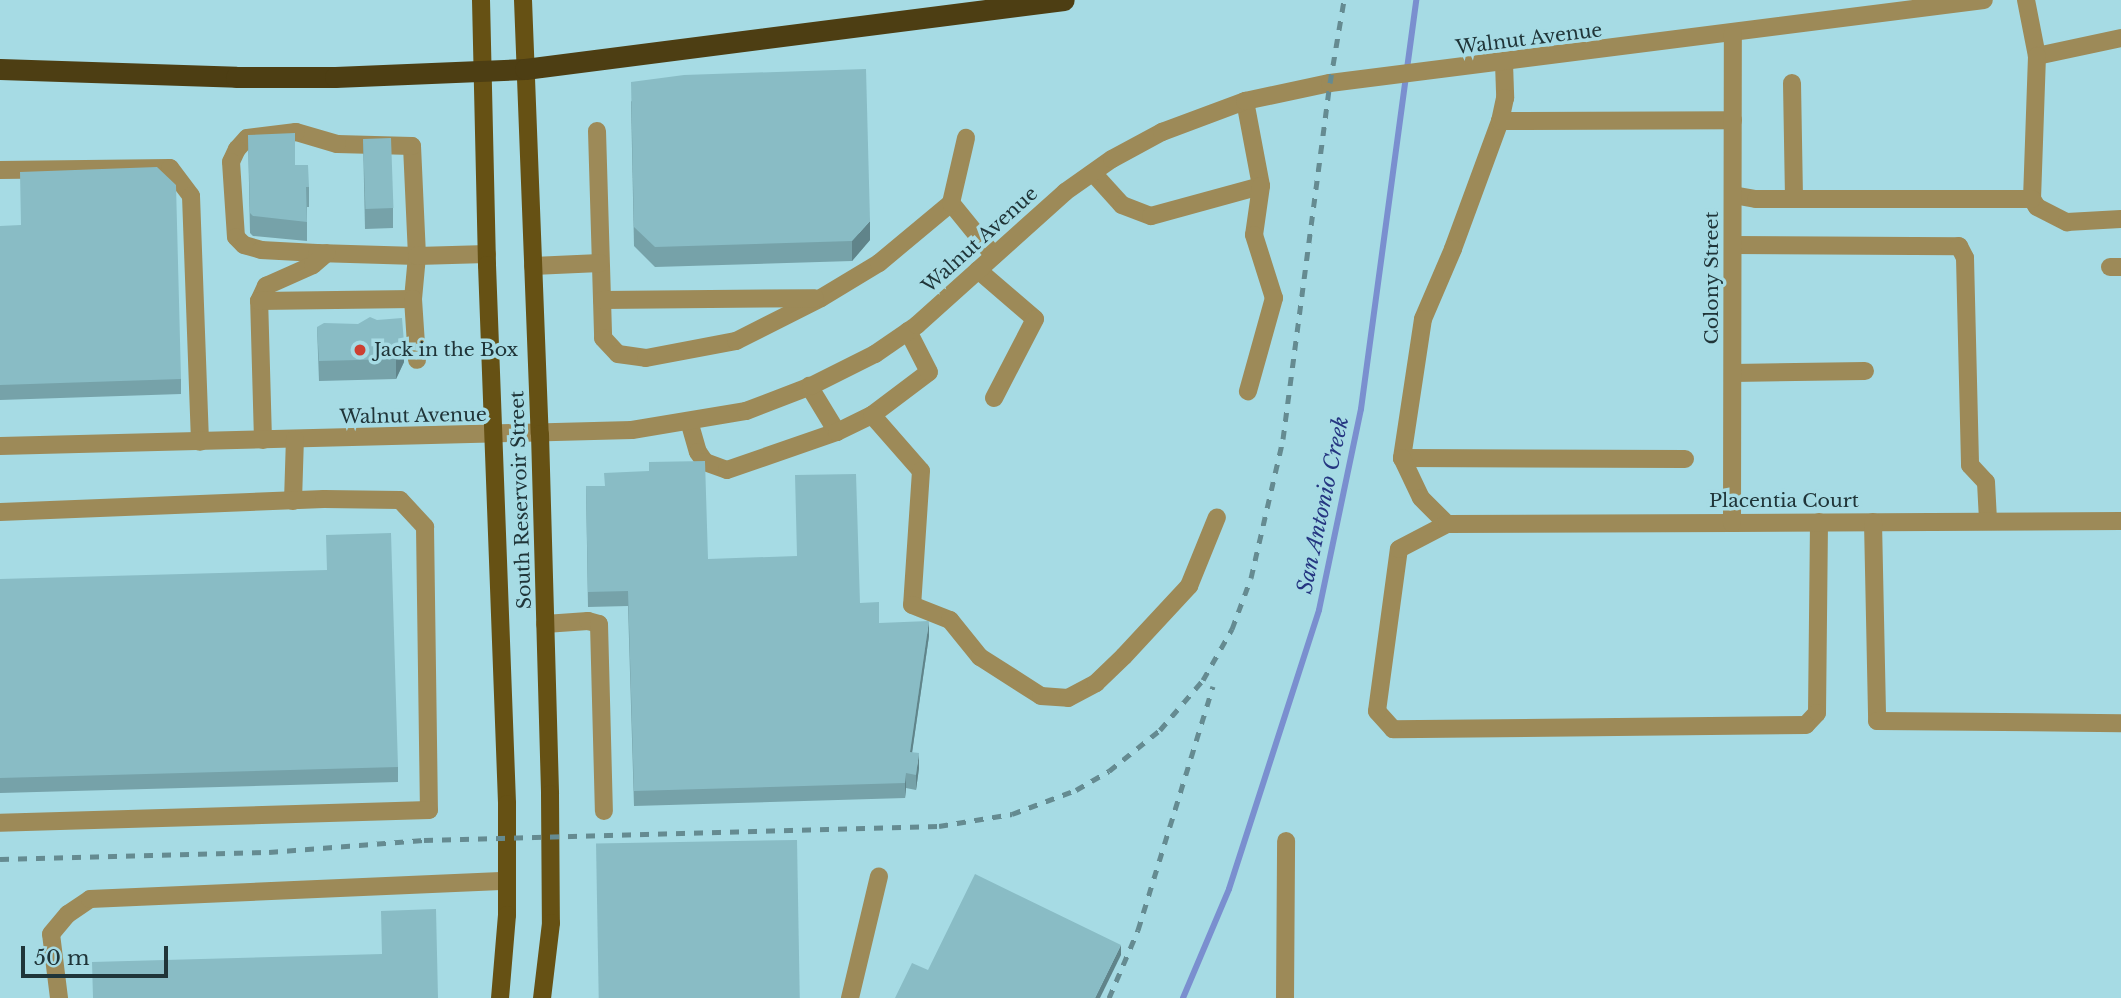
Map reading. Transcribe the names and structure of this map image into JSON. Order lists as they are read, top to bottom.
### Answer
{
  "streets": {
    "main road": ["South Reservoir Street"],
    "street": ["Walnut Avenue", "Colony Street", "Placentia Court"]
  },
  "crossings": [
    ["Walnut Avenue", "Colony Street"],
    ["Walnut Avenue", "South Reservoir Street"],
    ["Colony Street", "Placentia Court"]
  ],
  "water": ["San Antonio Creek"],
  "places": ["Jack in the Box"],
  "scale_bar": "50 m"
}
